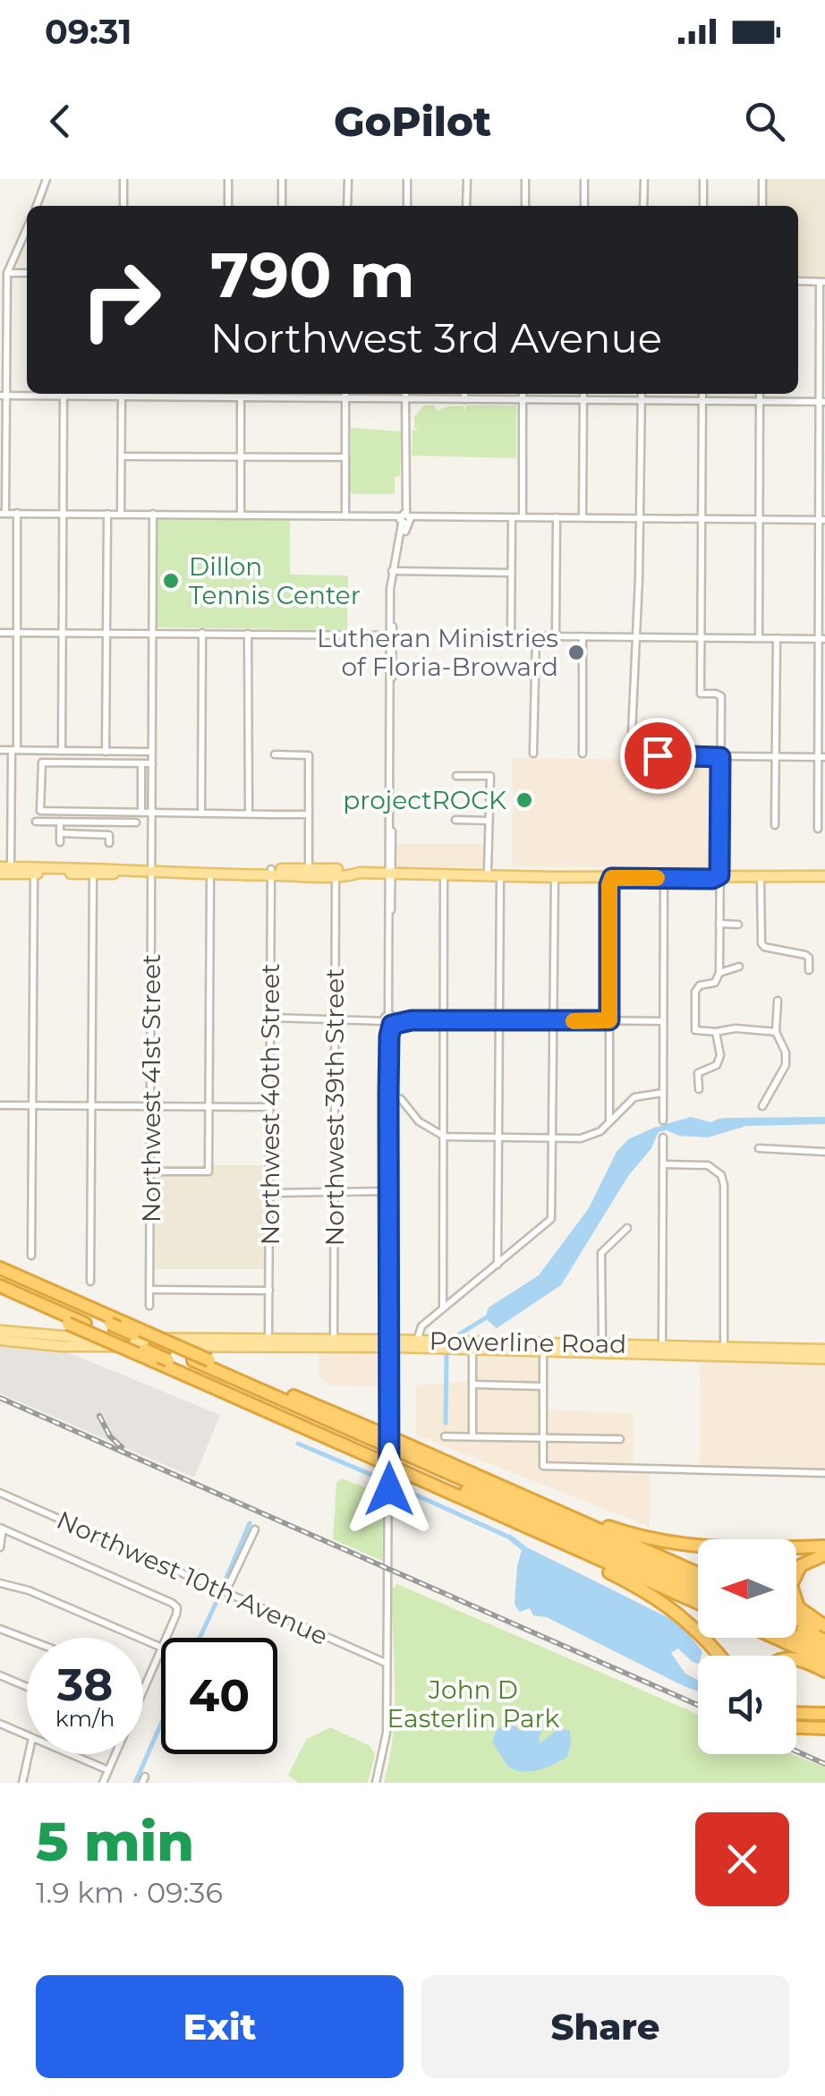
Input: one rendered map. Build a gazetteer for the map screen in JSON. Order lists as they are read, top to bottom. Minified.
{"streets":{"main road":["Powerline Road"],"street":["Northwest 41st Street","Northwest 40th Street","Northwest 39th Street","Northwest 10th Avenue"]},"crossings":[["Northwest 40th Street","Powerline Road"],["Northwest 39th Street","Powerline Road"]],"parks":["John D Easterlin Park"],"places":["Dillon Tennis Center","Lutheran Ministries of Floria-Broward","projectROCK"],"north":"left","page":{"status":"09:31","header":"GoPilot","turn":["790 m","Northwest 3rd Avenue"],"speed":"38 km/h","limit":"40","heading":["5 min","1.9 km · 09:36"],"buttons":["Exit","Share"]}}
